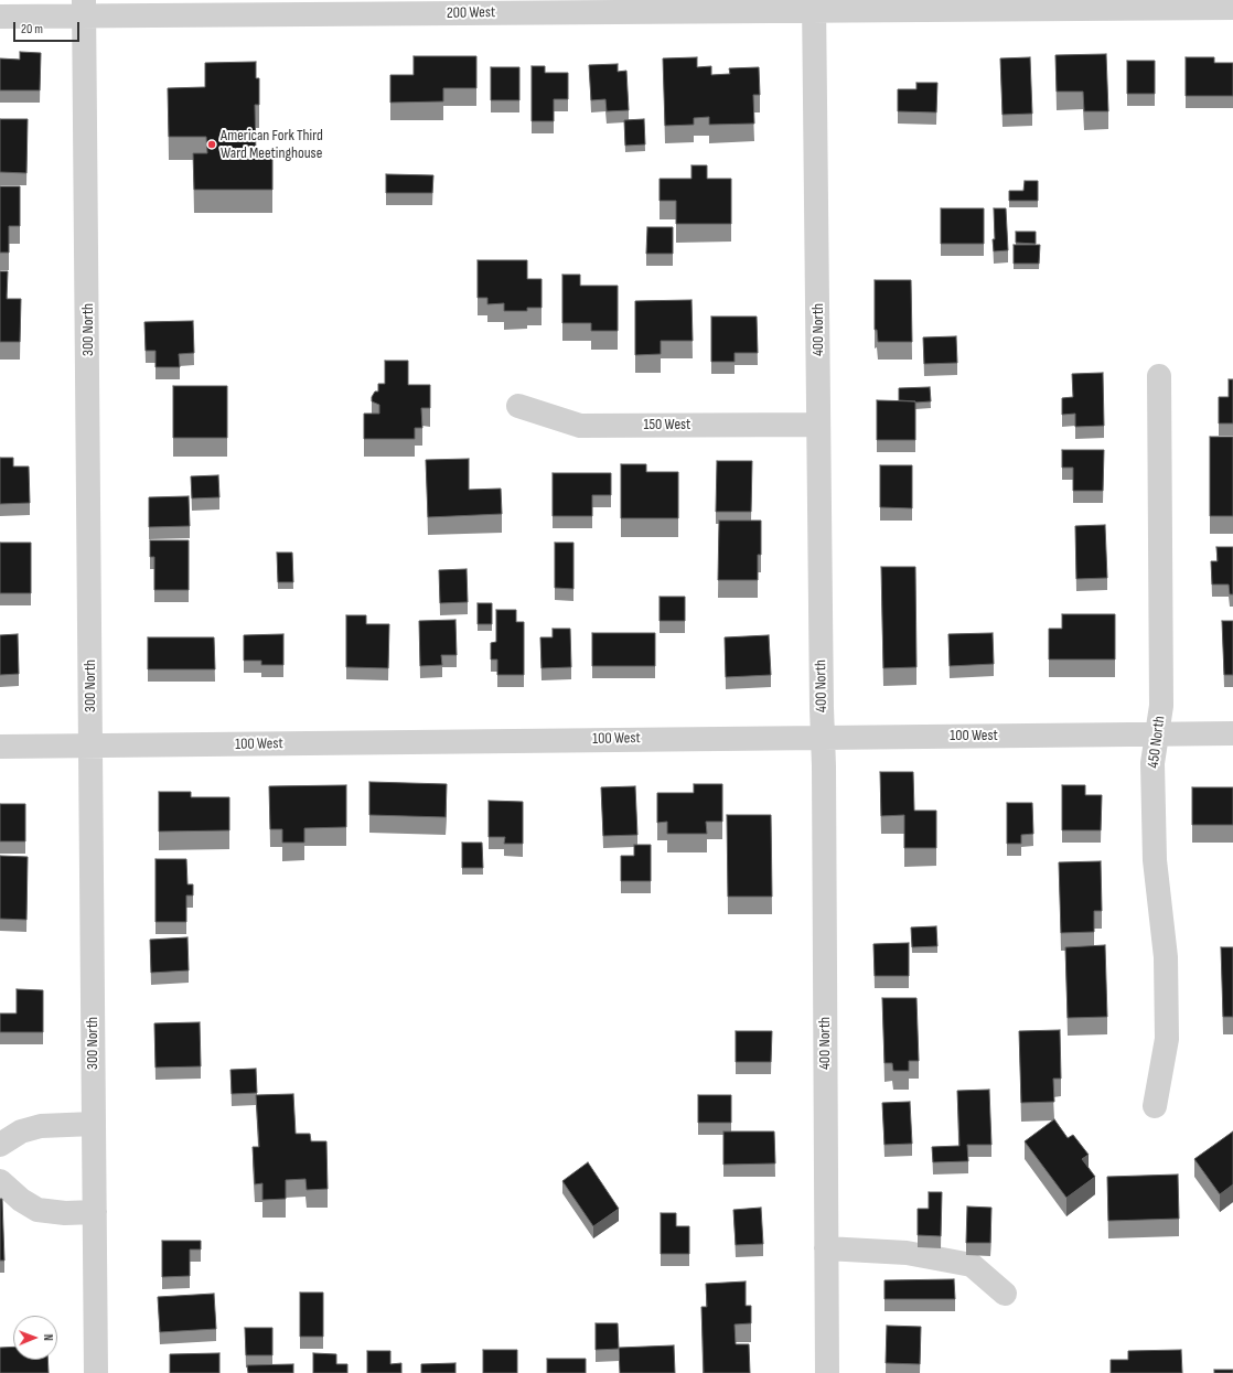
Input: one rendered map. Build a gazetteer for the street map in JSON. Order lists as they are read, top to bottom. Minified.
{"streets":{"street":["200 West","300 North","400 North","150 West","100 West","450 North"]},"crossings":[["200 West","300 North"],["200 West","400 North"],["300 North","100 West"],["400 North","150 West"],["400 North","100 West"],["100 West","450 North"]],"places":["American Fork Third Ward Meetinghouse"],"scale_bar":"20 m","north":"right"}
